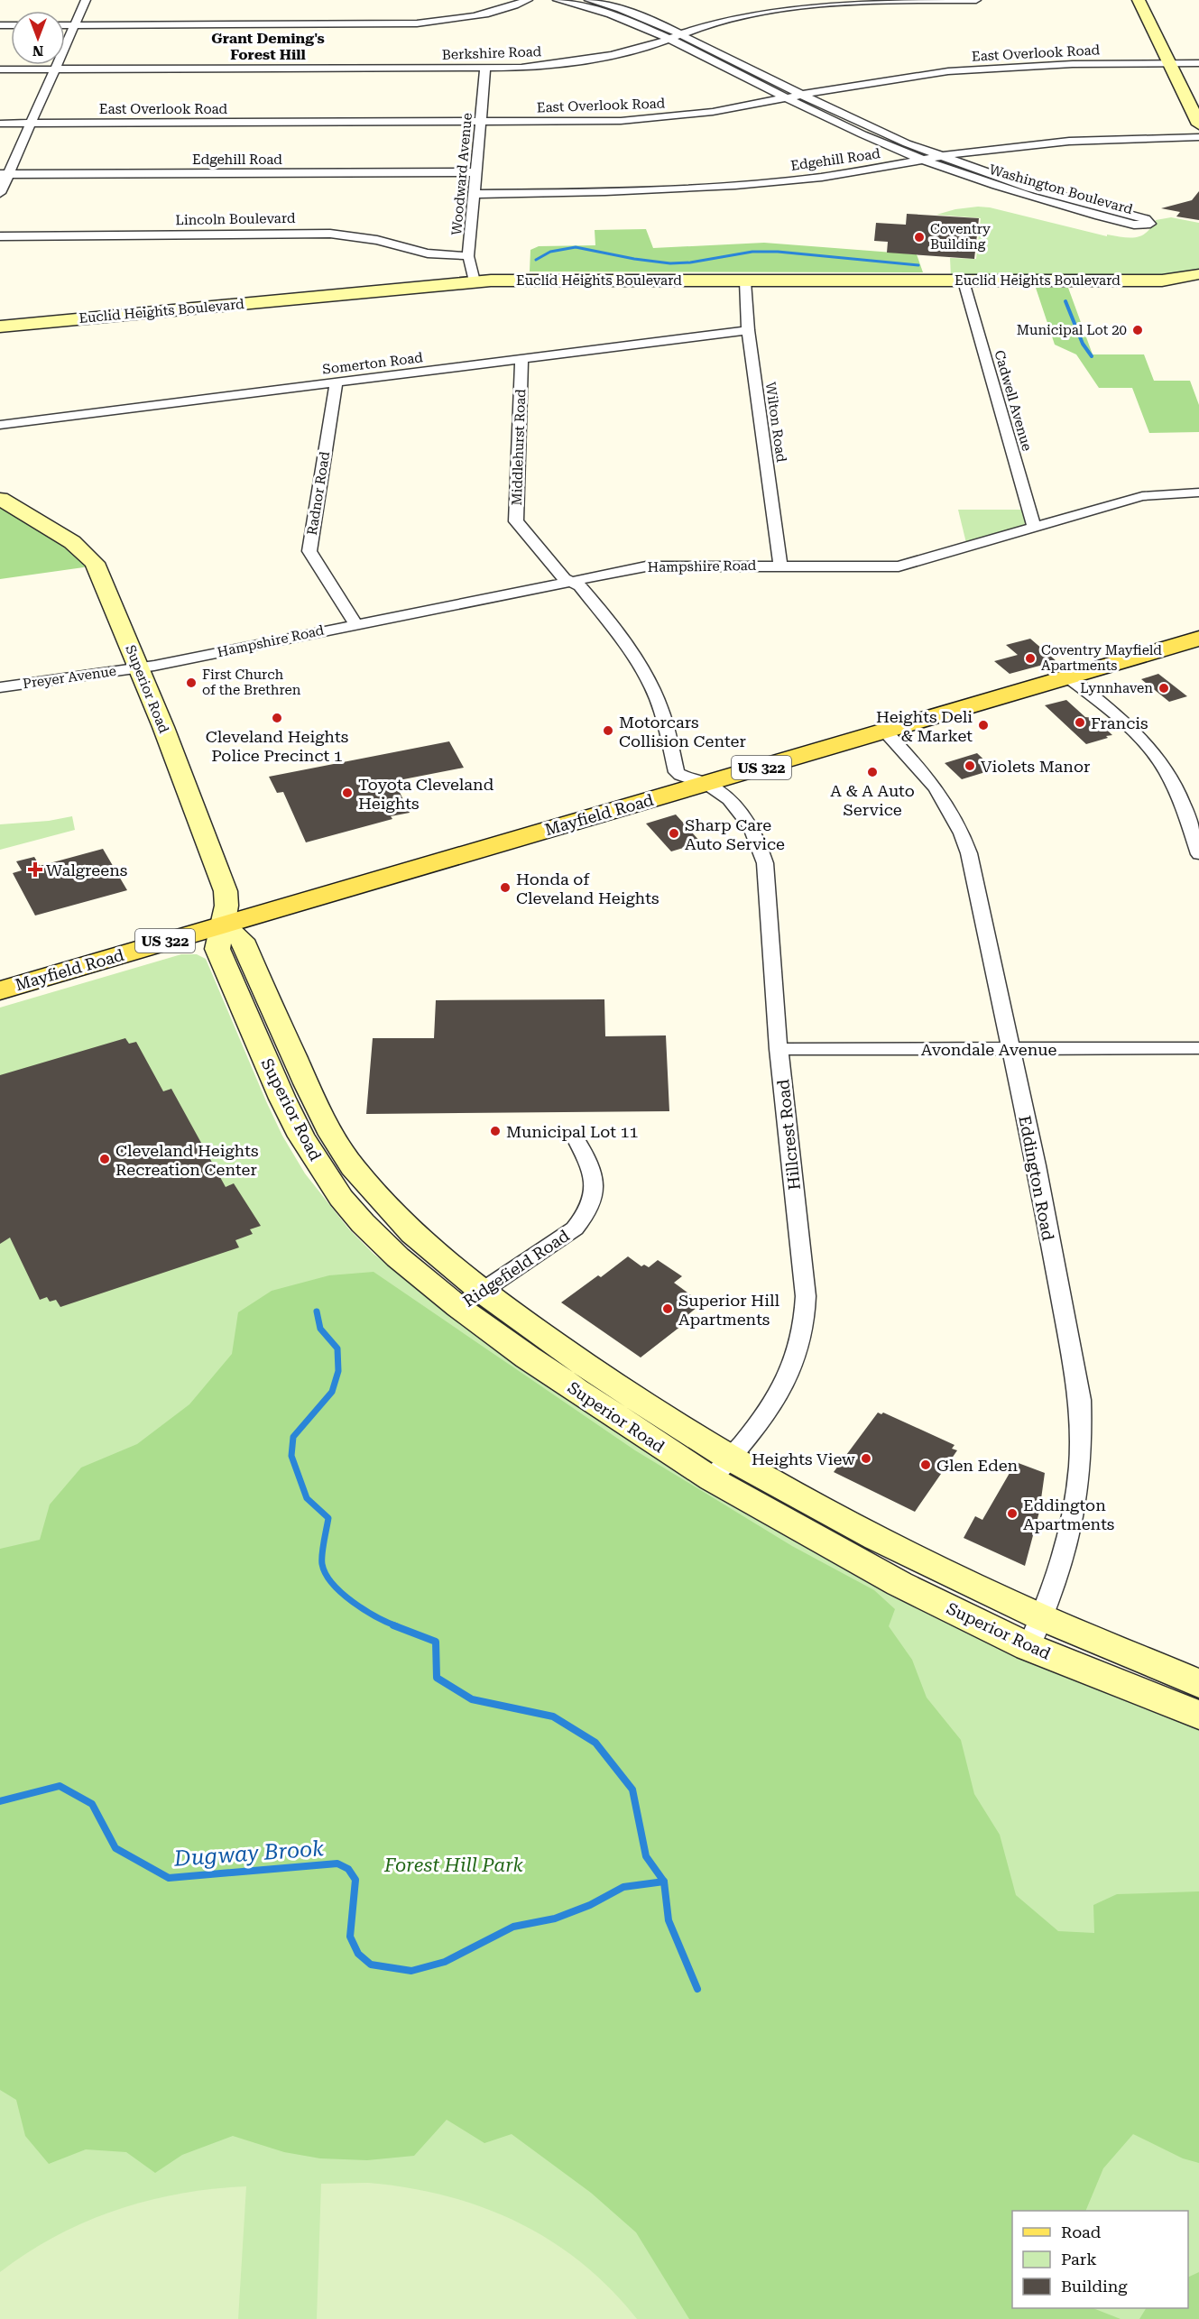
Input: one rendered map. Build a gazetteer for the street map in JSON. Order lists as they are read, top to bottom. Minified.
{"streets":{"main road":["US 322","Mayfield Road"],"street":["Berkshire Road","East Overlook Road","Edgehill Road","Woodward Avenue","Washington Boulevard","Lincoln Boulevard","Euclid Heights Boulevard","Somerton Road","Cadwell Avenue","Wilton Road","Middlehurst Road","Radnor Road","Hampshire Road","Preyer Avenue","Superior Road","Avondale Avenue","Hillcrest Road","Eddington Road","Ridgefield Road"]},"crossings":[["Berkshire Road","Woodward Avenue"],["Berkshire Road","Washington Boulevard"],["East Overlook Road","Woodward Avenue"],["East Overlook Road","Washington Boulevard"],["Edgehill Road","Woodward Avenue"],["Edgehill Road","Washington Boulevard"],["Woodward Avenue","Lincoln Boulevard"],["Woodward Avenue","Euclid Heights Boulevard"],["Euclid Heights Boulevard","Cadwell Avenue"],["Euclid Heights Boulevard","Wilton Road"],["Somerton Road","Wilton Road"],["Somerton Road","Middlehurst Road"],["Somerton Road","Radnor Road"],["Cadwell Avenue","Hampshire Road"],["Wilton Road","Hampshire Road"],["Middlehurst Road","Hampshire Road"],["Middlehurst Road","Mayfield Road"],["Middlehurst Road","Hillcrest Road"],["Radnor Road","Hampshire Road"],["Hampshire Road","Preyer Avenue"],["Hampshire Road","Superior Road"],["Preyer Avenue","Superior Road"],["Superior Road","Mayfield Road"],["Superior Road","Hillcrest Road"],["Superior Road","Eddington Road"],["Superior Road","Ridgefield Road"],["Mayfield Road","Hillcrest Road"],["Mayfield Road","Eddington Road"],["Avondale Avenue","Hillcrest Road"],["Avondale Avenue","Eddington Road"]],"districts":["Grant Deming's Forest Hill"],"water":["Dugway Brook"],"parks":["Forest Hill Park"],"places":{"other":["Coventry Building","Municipal Lot 20","Coventry Mayfield Apartments","First Church of the Brethren","Lynnhaven","Cleveland Heights Police Precinct 1","Francis","Heights Deli & Market","Motorcars Collision Center","Violets Manor","A & A Auto Service","Toyota Cleveland Heights","Sharp Care Auto Service","Honda of Cleveland Heights","Municipal Lot 11","Cleveland Heights Recreation Center","Superior Hill Apartments","Heights View","Glen Eden","Eddington Apartments"],"health":["Walgreens"]},"legend":["Road","Park","Building"],"north":"bottom"}
